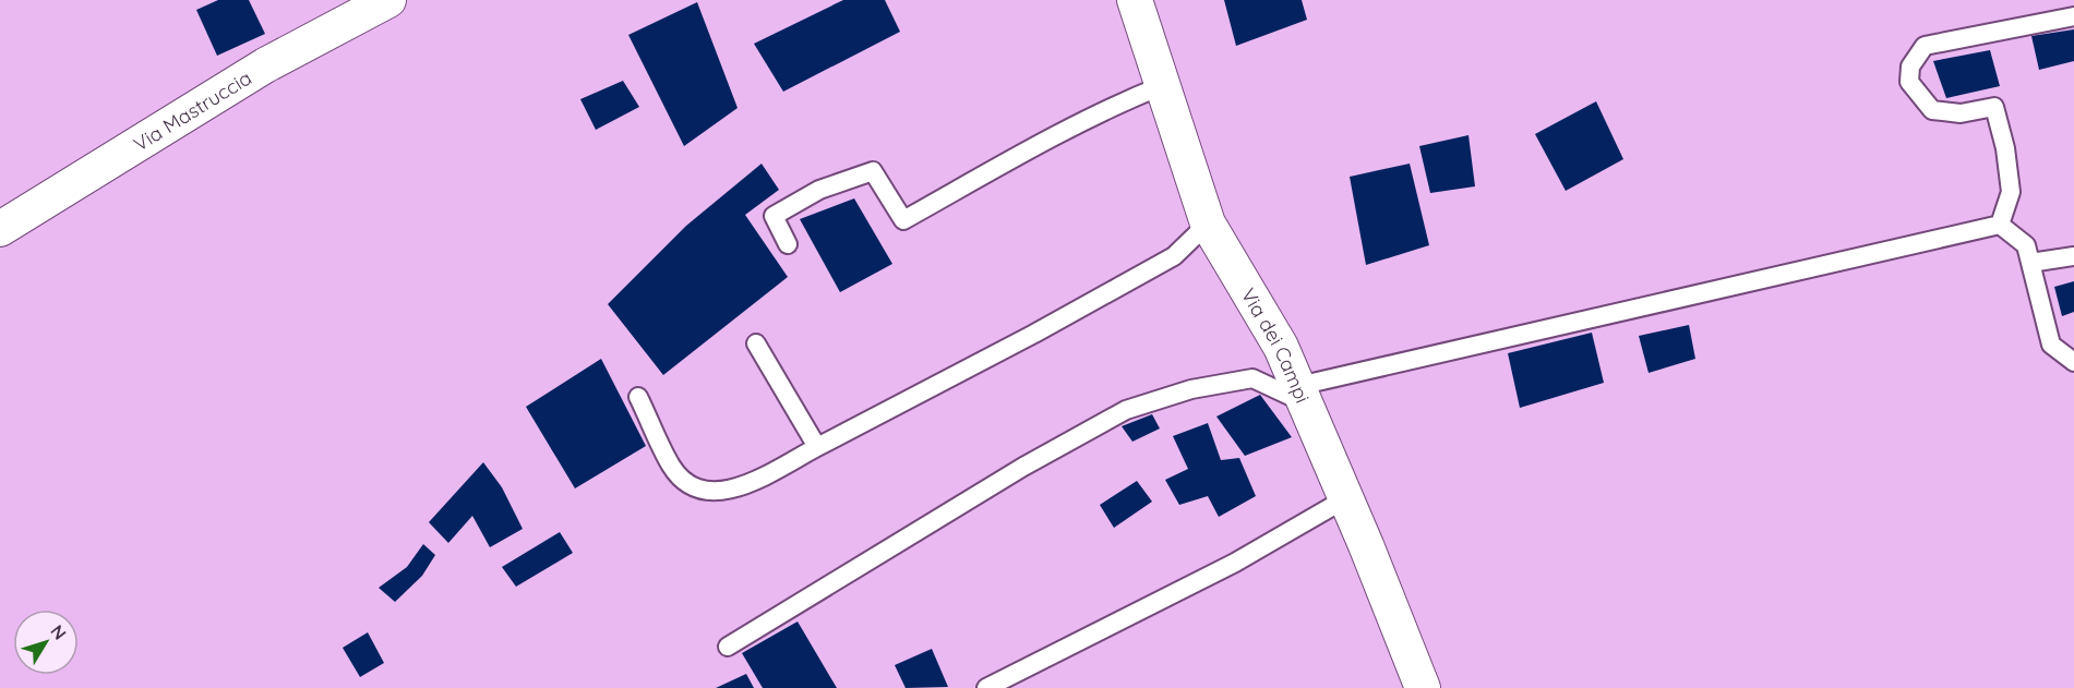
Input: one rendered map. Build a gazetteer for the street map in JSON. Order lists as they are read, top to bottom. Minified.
{"streets":{"street":["Via Mastruccia","Via dei Campi"]},"north":"top right"}
